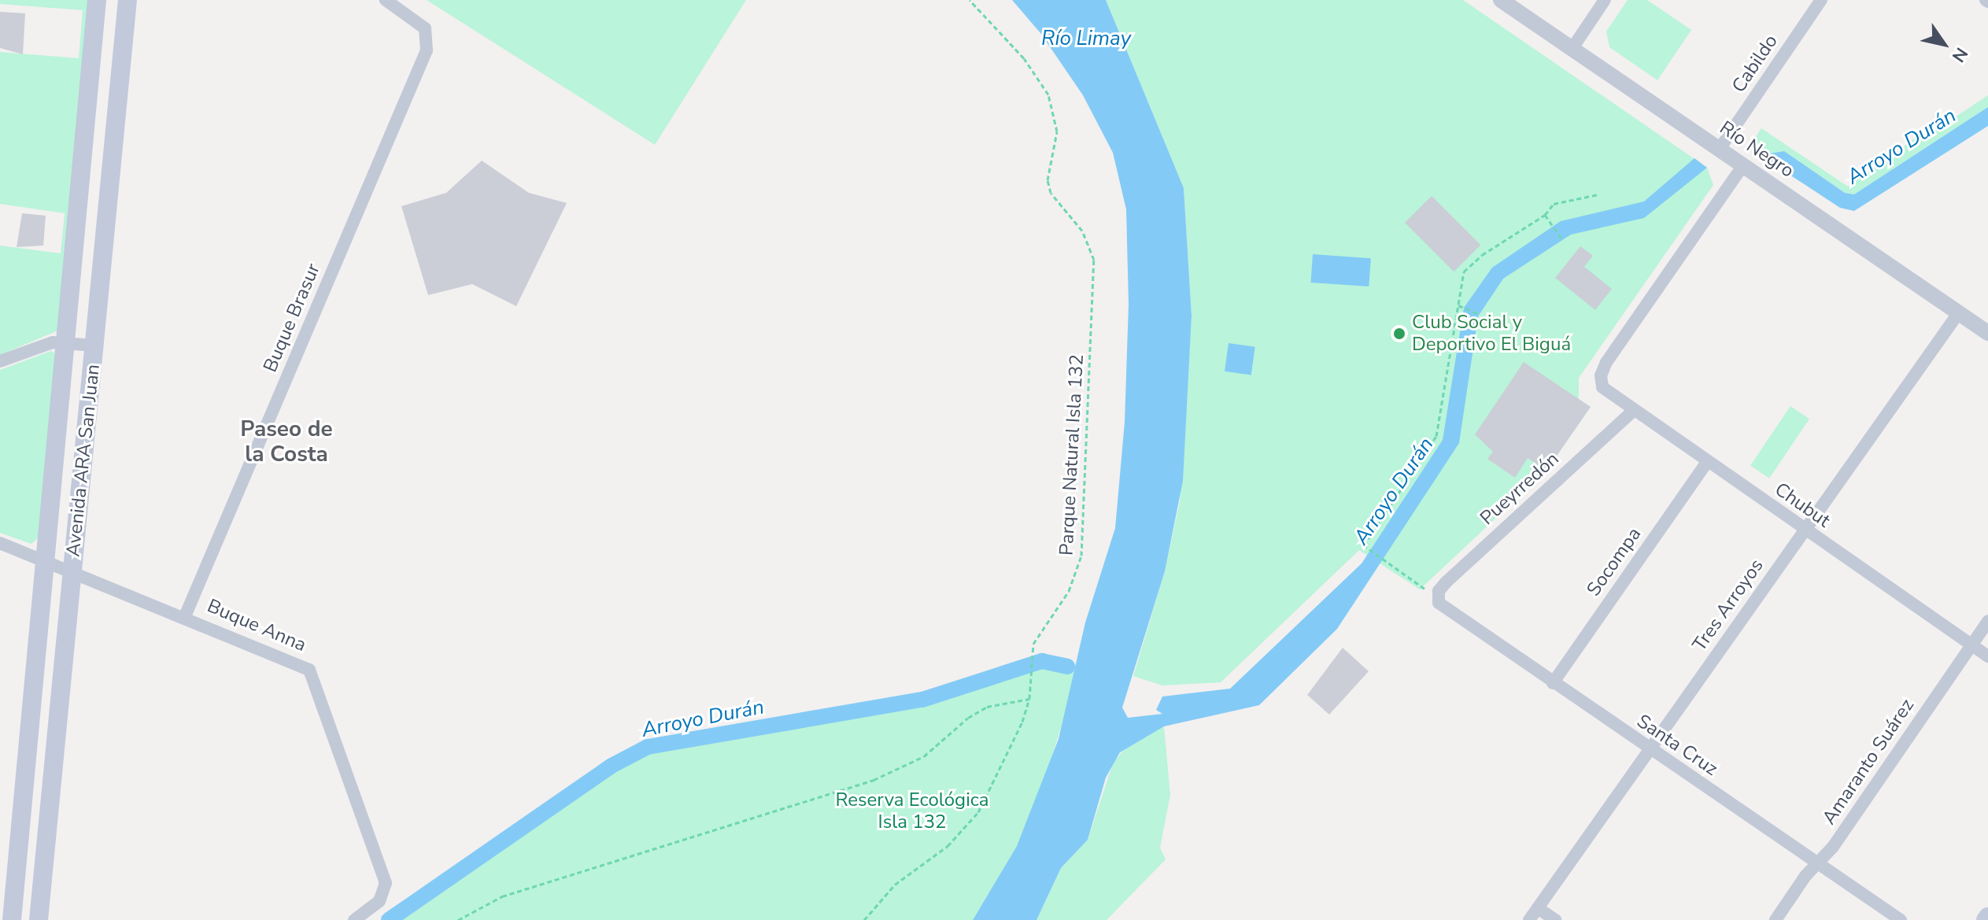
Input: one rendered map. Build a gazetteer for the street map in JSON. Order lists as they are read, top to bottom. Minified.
{"streets":{"main road":["Avenida ARA San Juan"],"street":["Cabildo","Río Negro","Buque Brasur","Pueyrredón","Chubut","Socompa","Tres Arroyos","Buque Anna","Santa Cruz","Amaranto Suárez"],"path":["Parque Natural Isla 132"]},"crossings":[["Cabildo","Río Negro"],["Río Negro","Chubut"],["Río Negro","Tres Arroyos"],["Buque Brasur","Buque Anna"],["Avenida ARA San Juan","Buque Anna"],["Pueyrredón","Chubut"],["Pueyrredón","Santa Cruz"],["Chubut","Socompa"],["Chubut","Tres Arroyos"],["Chubut","Amaranto Suárez"],["Socompa","Santa Cruz"],["Tres Arroyos","Santa Cruz"],["Santa Cruz","Amaranto Suárez"]],"districts":["Paseo de la Costa"],"water":["Río Limay","Arroyo Durán"],"parks":["Reserva Ecológica Isla 132"],"places":["Club Social y Deportivo El Biguá"],"north":"bottom right"}
